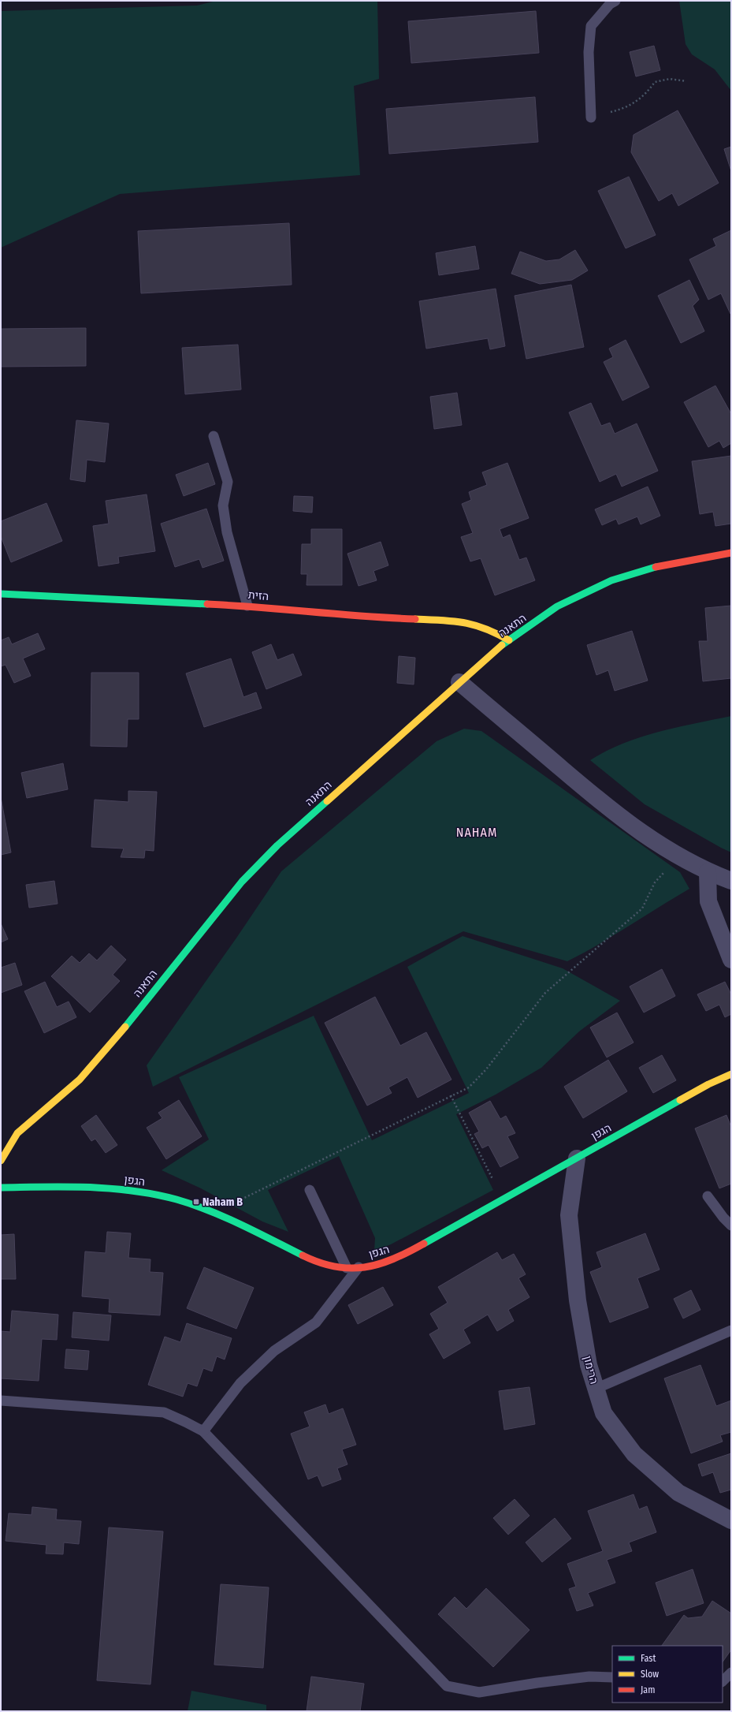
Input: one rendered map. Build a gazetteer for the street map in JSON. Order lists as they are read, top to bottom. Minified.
{"streets":{"street":["הזית","התאנה","הגפן","הרימון"]},"crossings":[["הזית","התאנה"],["הגפן","הרימון"]],"districts":["NAHAM"],"places":{"transit":["Naham B"]},"legend":["Fast","Slow","Jam"]}
